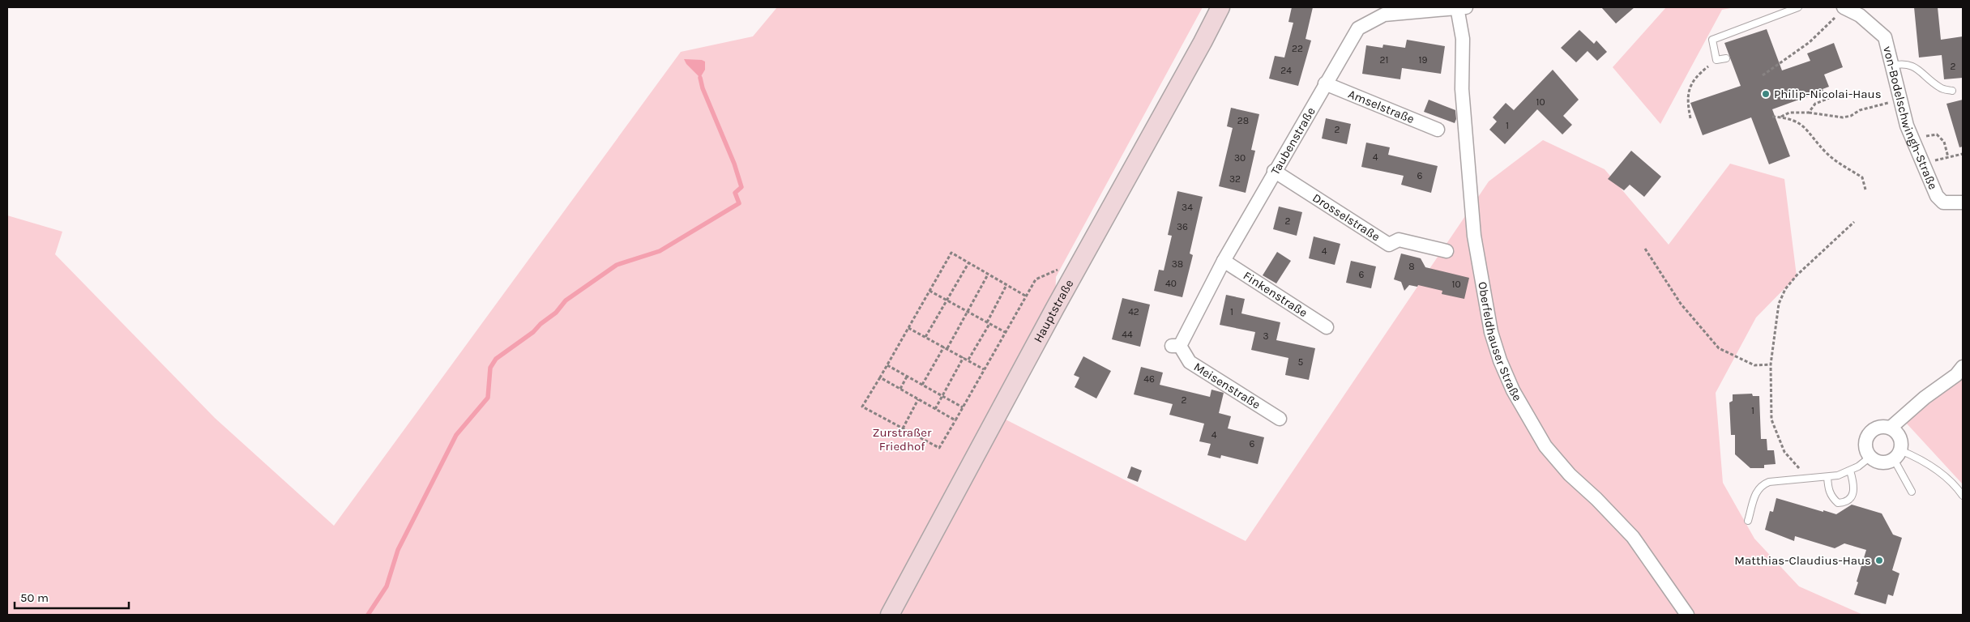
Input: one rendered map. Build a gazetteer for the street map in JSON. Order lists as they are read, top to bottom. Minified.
{"streets":{"main road":["Hauptstraße"],"street":["Amselstraße","von-Bodelschwingh-Straße","Taubenstraße","Drosselstraße","Finkenstraße","Oberfeldhauser Straße","Meisenstraße"]},"crossings":[["Amselstraße","Taubenstraße"],["Taubenstraße","Drosselstraße"],["Taubenstraße","Finkenstraße"],["Taubenstraße","Oberfeldhauser Straße"],["Taubenstraße","Meisenstraße"]],"parks":["Zurstraßer Friedhof"],"places":["Philip-Nicolai-Haus","Matthias-Claudius-Haus"],"house_numbers":["22","21","19","2","24","10","28","1","2","4","30","6","32","34","2","36","4","38","8","6","40","10","42","1","44","3","5","46","2","1","4","6"],"scale_bar":"50 m"}
